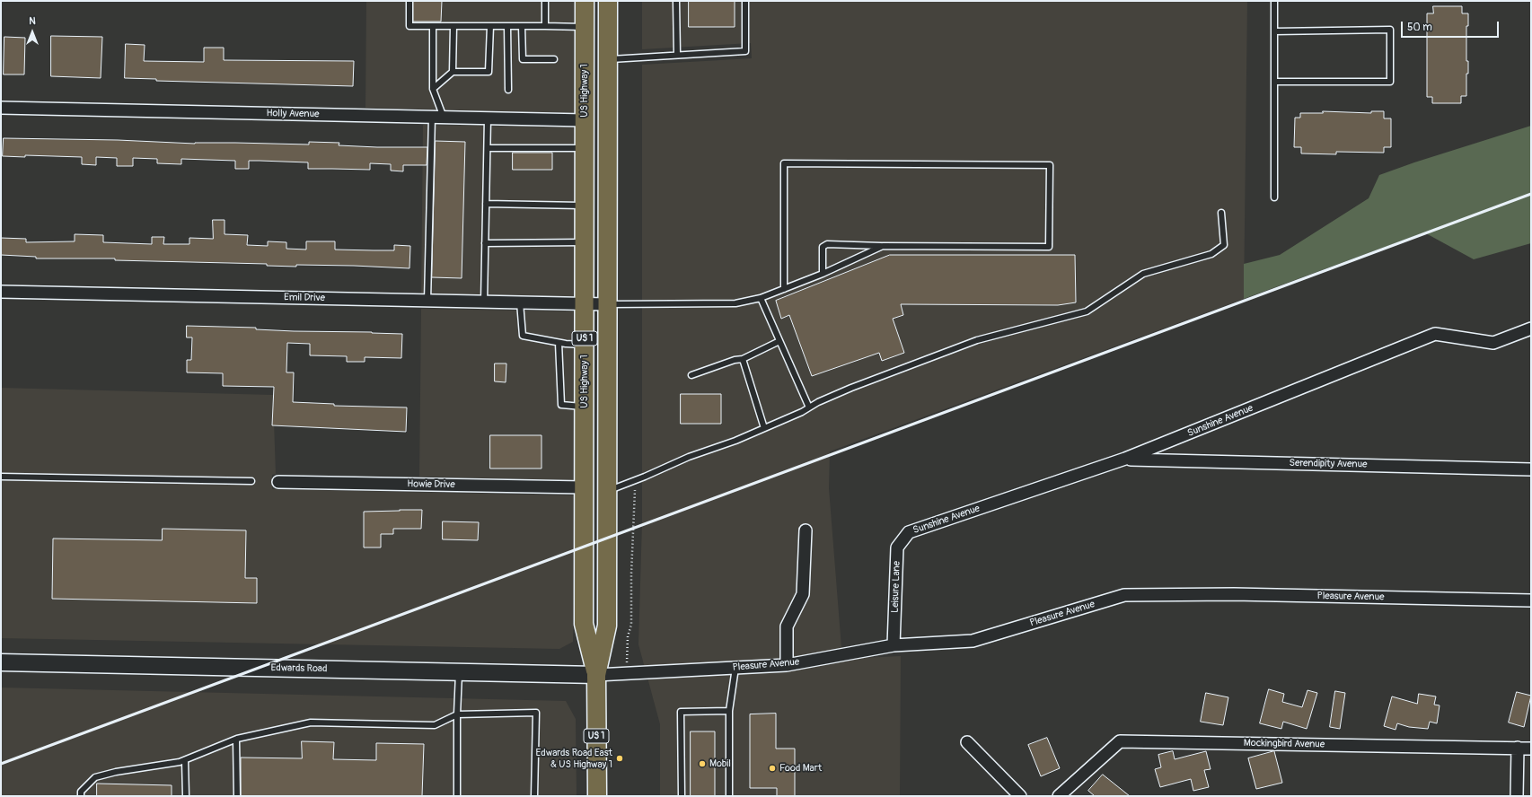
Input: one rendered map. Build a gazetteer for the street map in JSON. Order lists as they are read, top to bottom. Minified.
{"streets":{"main road":["US Highway 1","US 1","Edwards Road"],"street":["Holly Avenue","Emil Drive","Sunshine Avenue","Serendipity Avenue","Howie Drive","Leisure Lane","Pleasure Avenue","Mockingbird Avenue"]},"crossings":[["US Highway 1","Holly Avenue"],["US Highway 1","Emil Drive"],["US Highway 1","Howie Drive"],["US Highway 1","Pleasure Avenue"],["US Highway 1","Edwards Road"],["Sunshine Avenue","Serendipity Avenue"],["Sunshine Avenue","Leisure Lane"],["Leisure Lane","Pleasure Avenue"],["Pleasure Avenue","Edwards Road"]],"places":["Edwards Road East & US Highway 1","Mobil","Food Mart"],"scale_bar":"50 m","north":"top"}
